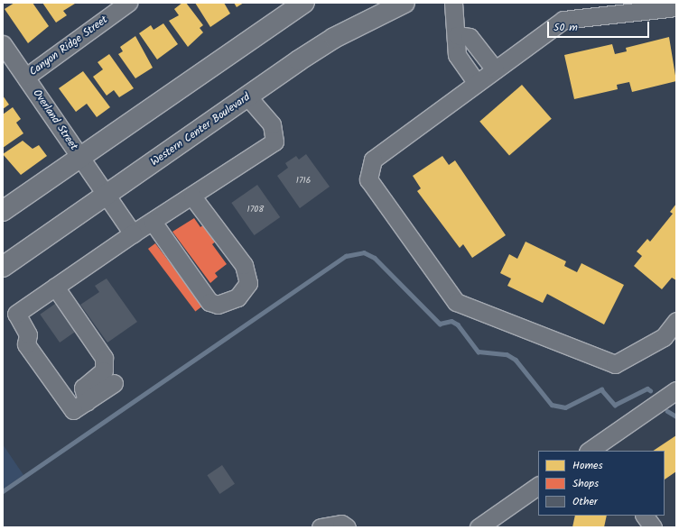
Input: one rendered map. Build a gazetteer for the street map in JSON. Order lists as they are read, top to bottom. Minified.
{"streets":{"main road":["Western Center Boulevard"],"street":["Canyon Ridge Street","Overland Street"]},"crossings":[["Canyon Ridge Street","Overland Street"],["Overland Street","Western Center Boulevard"]],"house_numbers":["1716","1708"],"legend":["Homes","Shops","Other"],"scale_bar":"50 m"}
